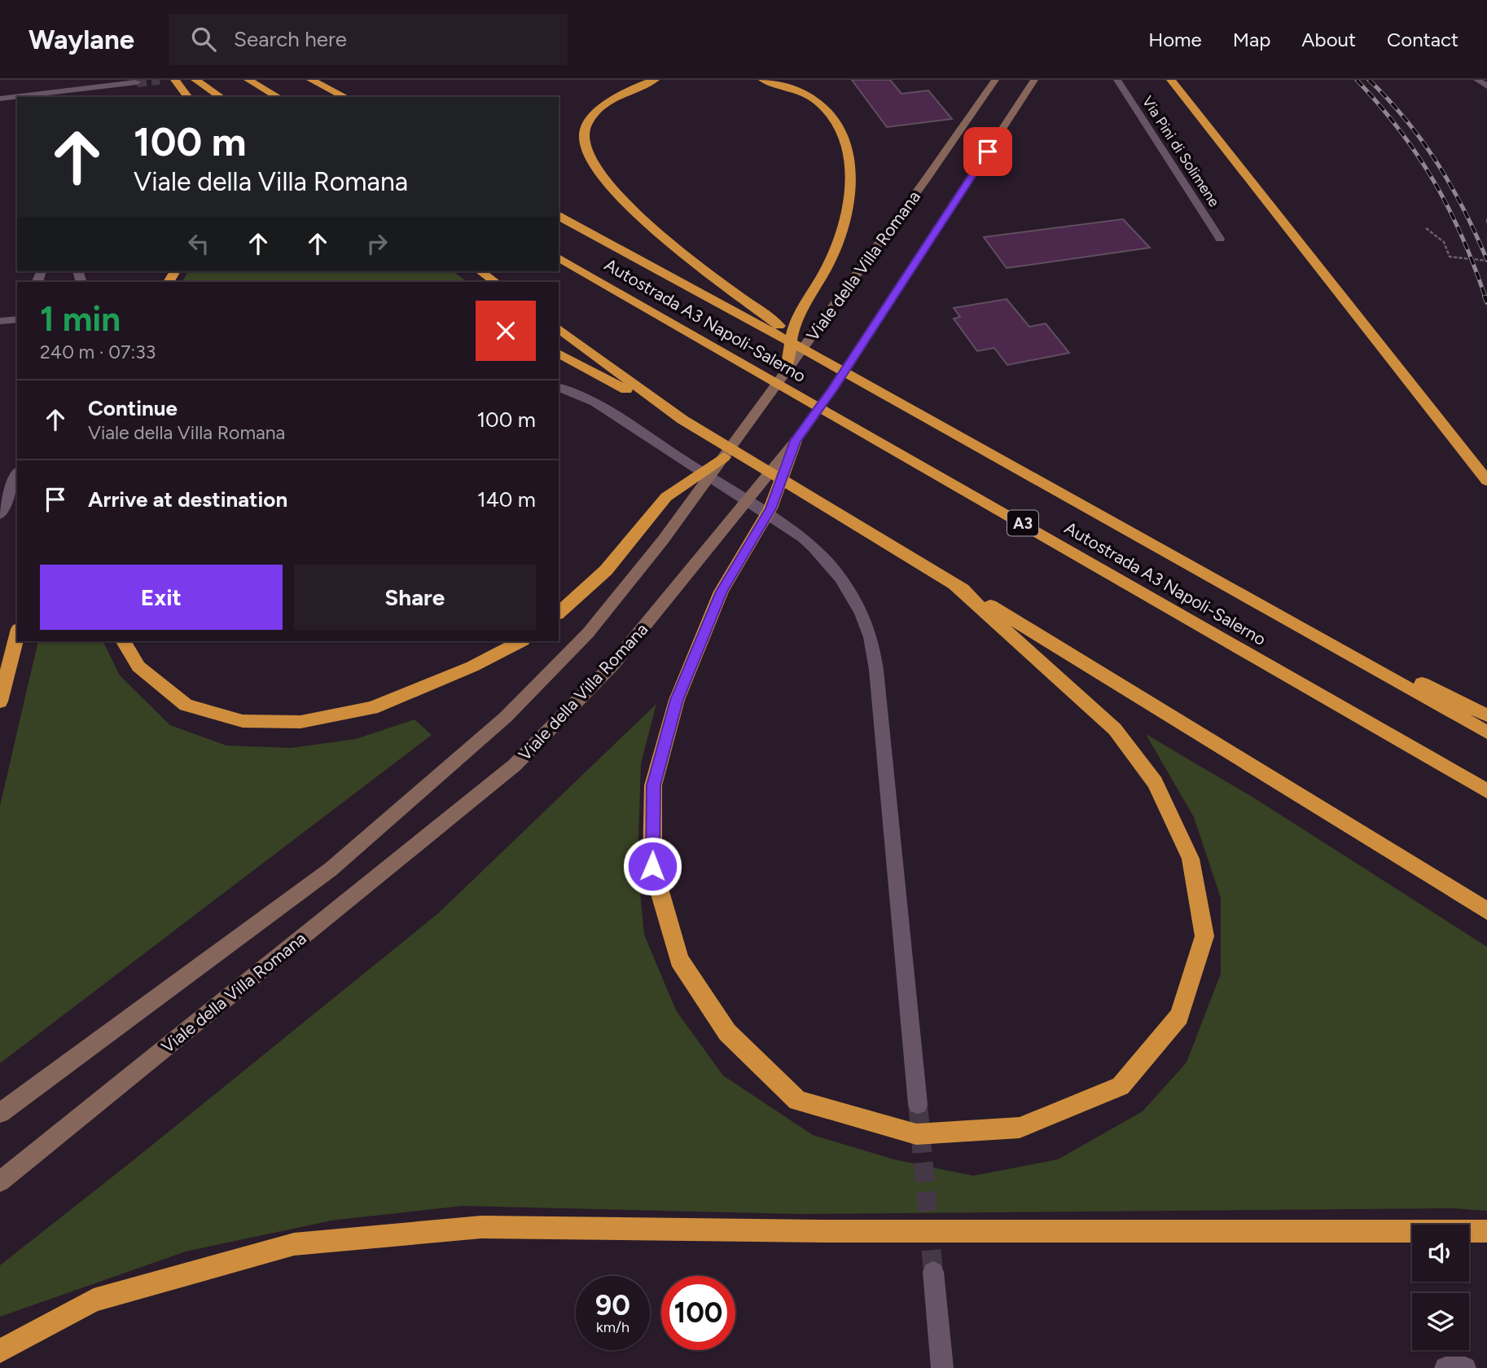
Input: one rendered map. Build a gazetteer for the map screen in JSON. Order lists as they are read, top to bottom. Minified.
{"streets":{"highway":["Autostrada A3 Napoli-Salerno","A3"],"main road":["Viale della Villa Romana"],"street":["Via Pini di Solimene"]},"page":{"header":"Waylane","search":"Search here","nav":["Home","Map","About","Contact"],"turn":["100 m","Viale della Villa Romana"],"heading":["1 min","240 m · 07:33"],"list":[{"name":"Continue","note":"Viale della Villa Romana","value":"100 m"},{"name":"Arrive at destination","value":"140 m"}],"buttons":["Exit","Share"],"speed":"90 km/h","limit":"100"}}
